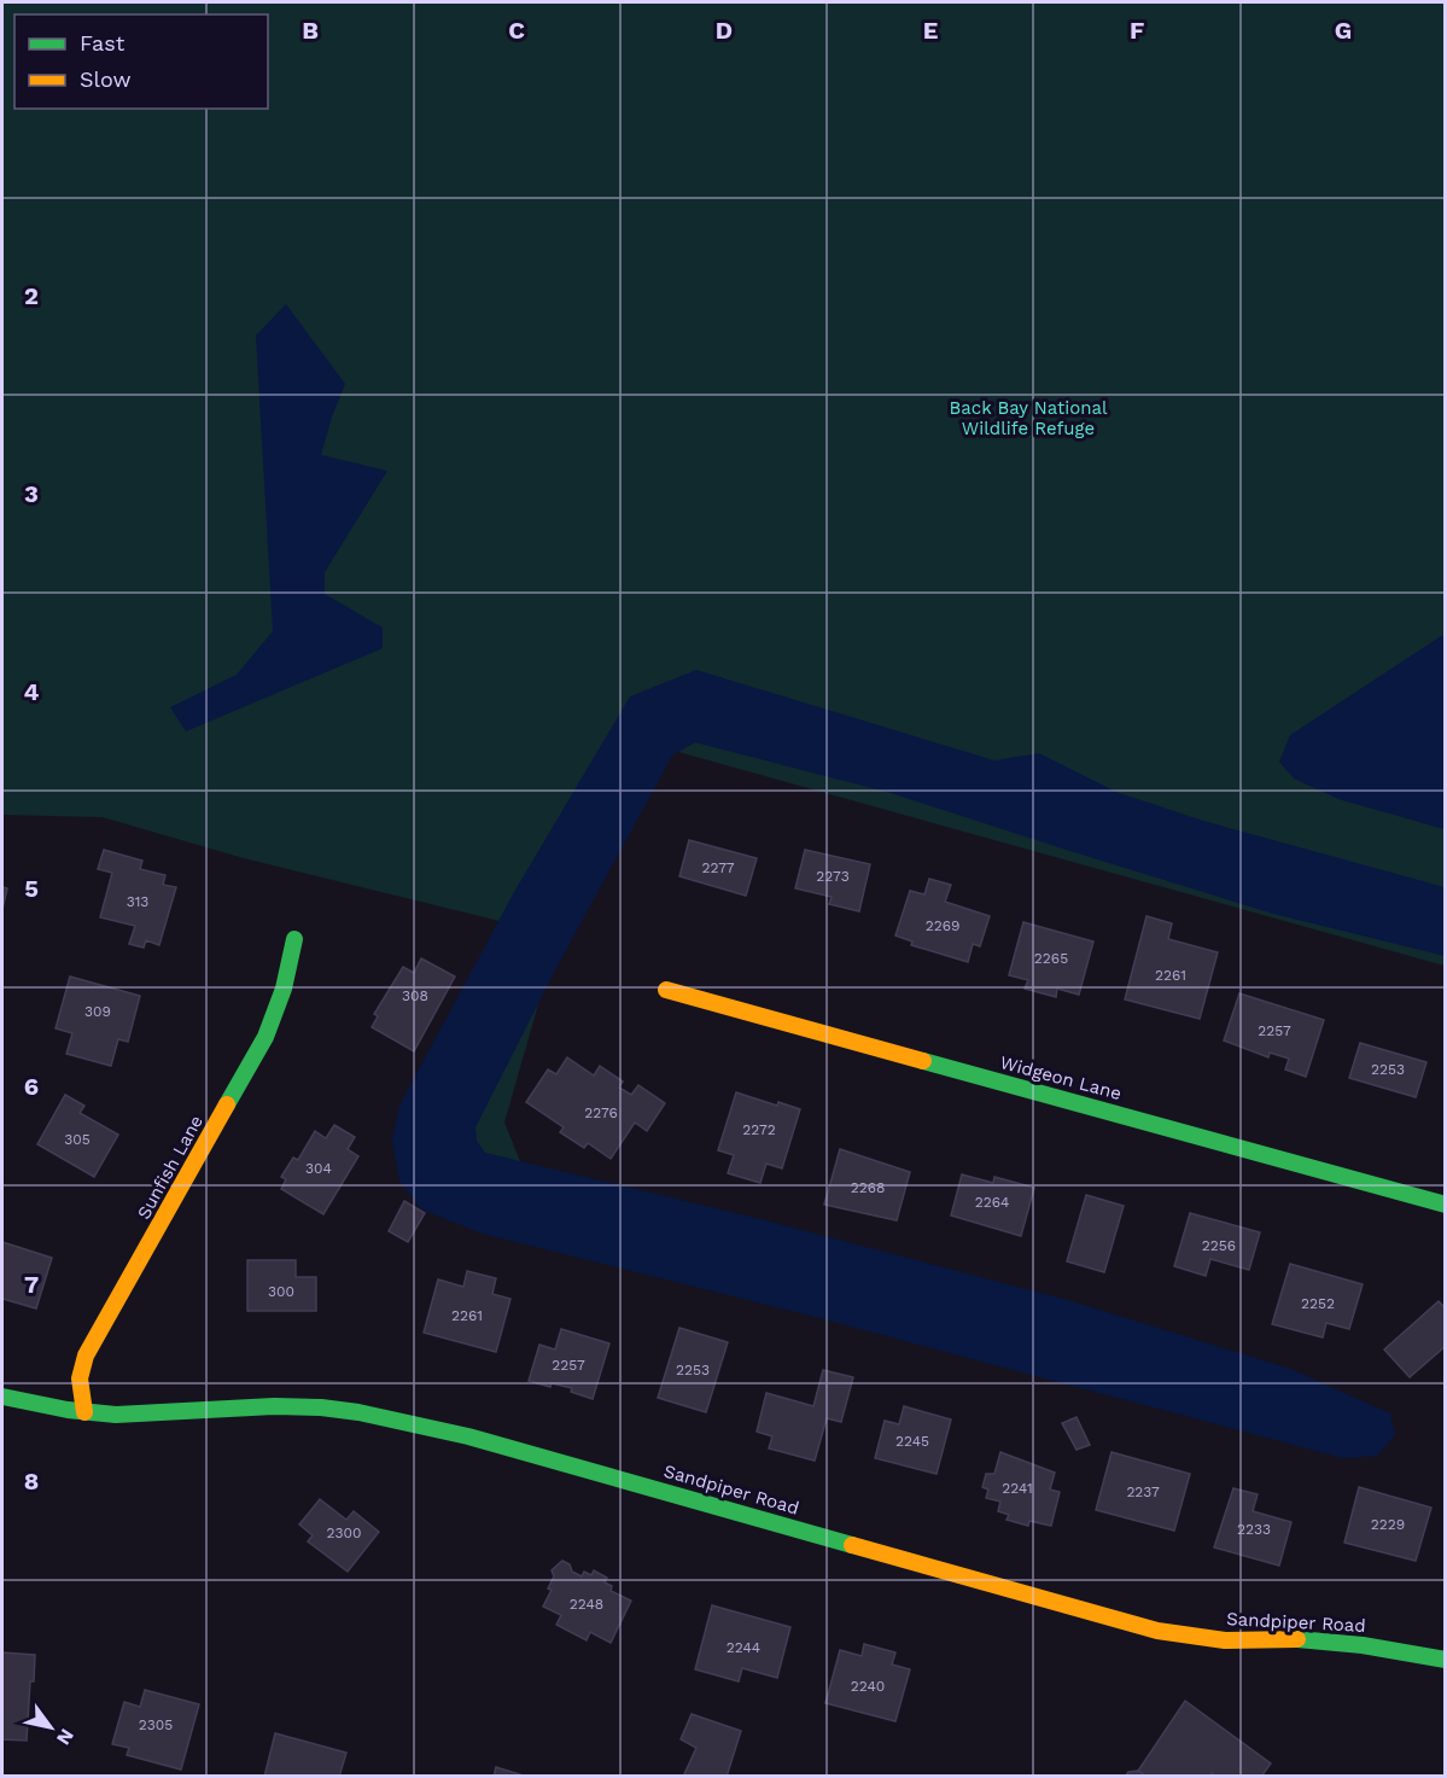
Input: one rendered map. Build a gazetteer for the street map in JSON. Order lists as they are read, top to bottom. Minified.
{"streets":{"street":["Widgeon Lane","Sunfish Lane","Sandpiper Road"]},"crossings":[["Sunfish Lane","Sandpiper Road"]],"parks":["Back Bay National Wildlife Refuge"],"house_numbers":["2277","2273","313","2269","2265","2261","308","309","2257","2253","2276","2272","305","304","2268","2264","2256","300","2252","2261","2257","2253","2245","2241","2237","2229","2233","2300","2248","2244","2240","2305"],"legend":["Fast","Slow"],"north":"bottom right","grid":{"columns":["B","C","D","E","F","G"],"rows":["2","3","4","5","6","7","8"]}}
